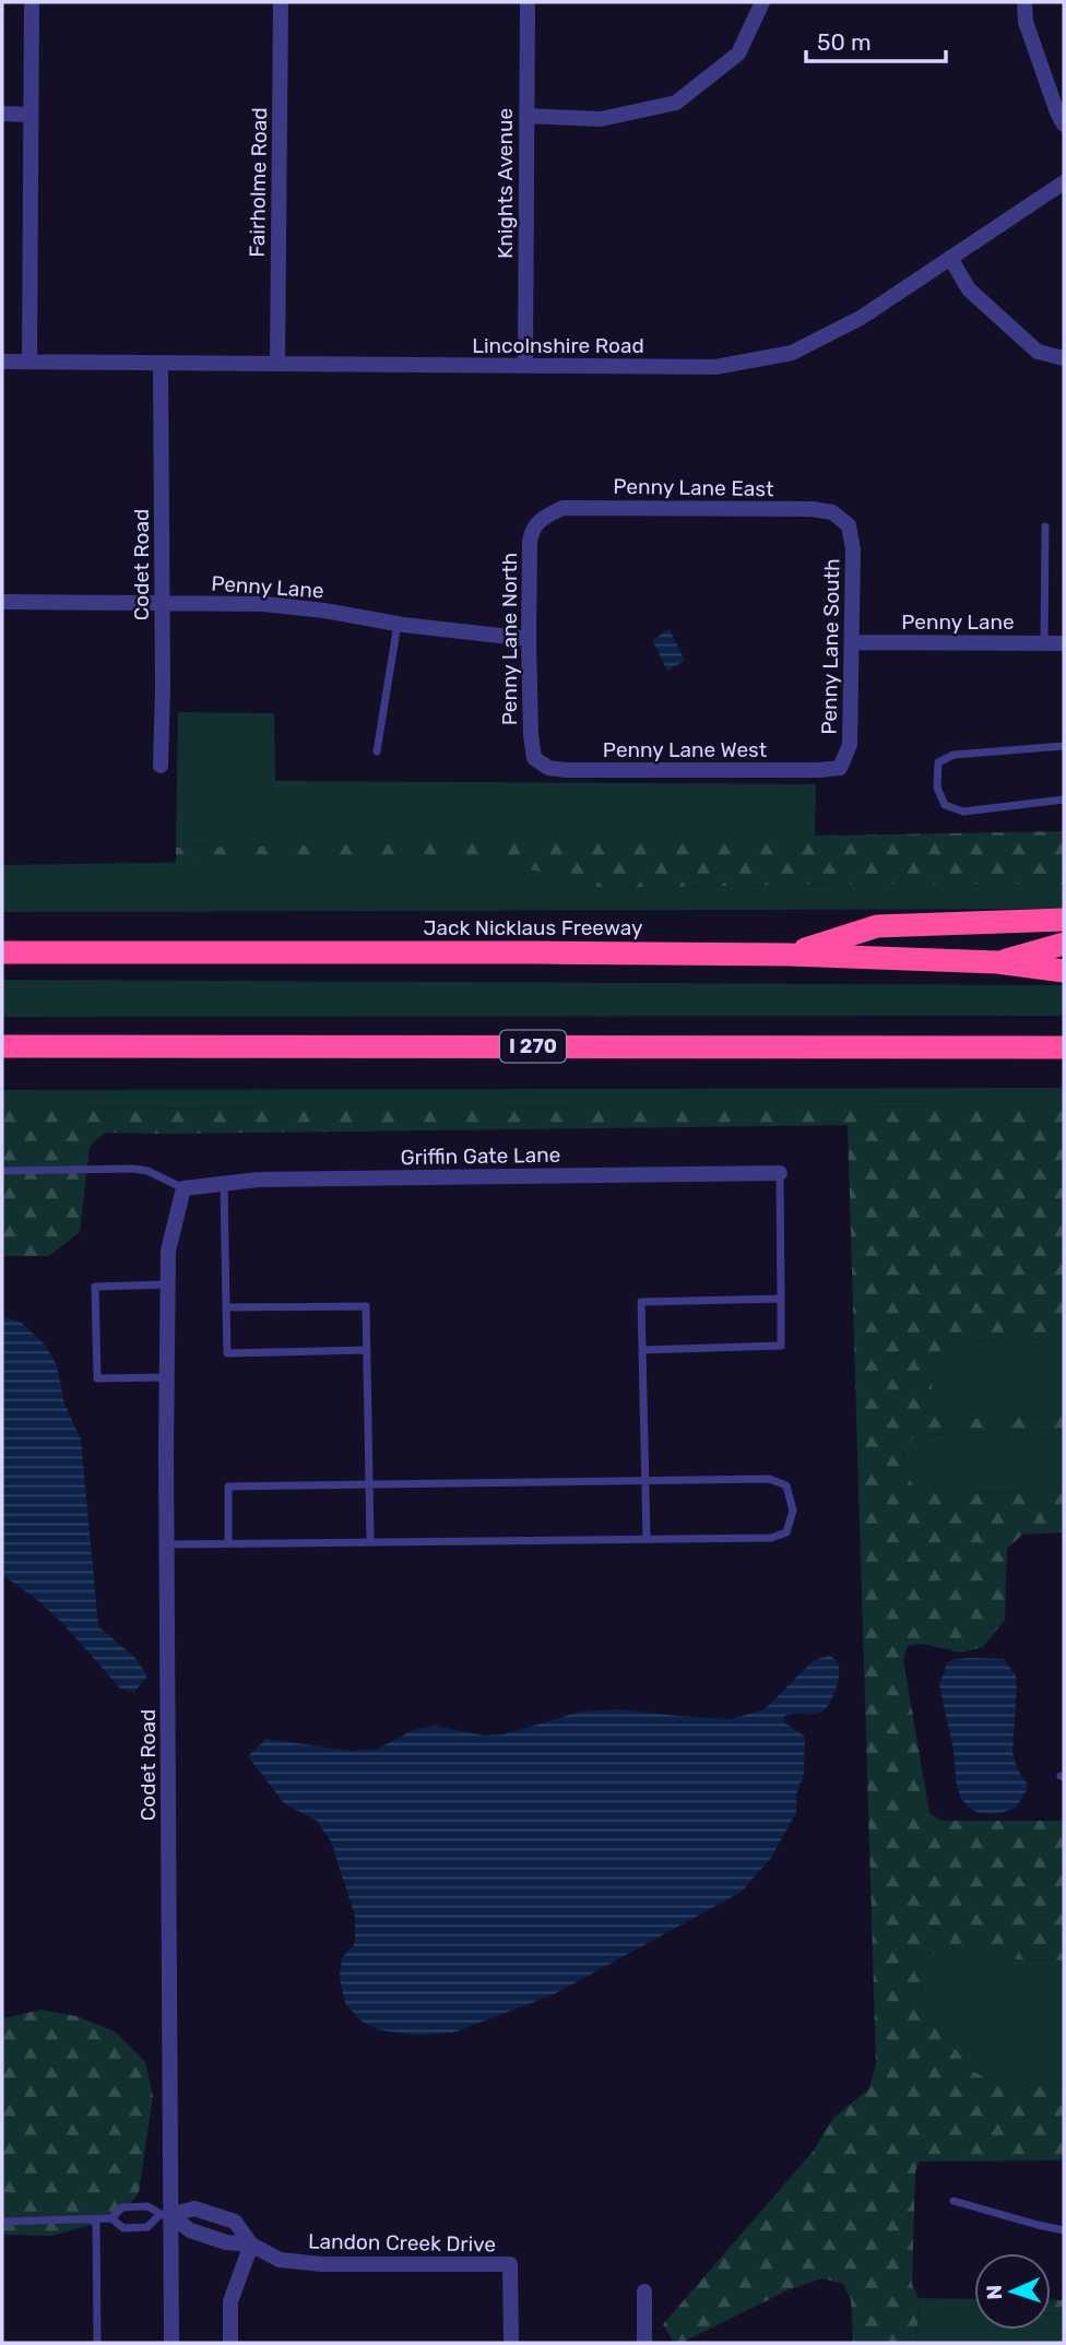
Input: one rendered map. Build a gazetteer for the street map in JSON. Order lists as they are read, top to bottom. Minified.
{"streets":{"highway":["Jack Nicklaus Freeway","I 270"],"street":["Fairholme Road","Knights Avenue","Lincolnshire Road","Penny Lane East","Codet Road","Penny Lane","Penny Lane North","Penny Lane South","Penny Lane West","Griffin Gate Lane","Landon Creek Drive"]},"crossings":[["Fairholme Road","Lincolnshire Road"],["Knights Avenue","Lincolnshire Road"],["Lincolnshire Road","Codet Road"],["Penny Lane East","Penny Lane North"],["Penny Lane East","Penny Lane South"],["Codet Road","Penny Lane"],["Codet Road","Griffin Gate Lane"],["Codet Road","Landon Creek Drive"],["Penny Lane","Penny Lane North"],["Penny Lane","Penny Lane South"],["Penny Lane North","Penny Lane West"],["Penny Lane South","Penny Lane West"]],"scale_bar":"50 m","north":"left"}
